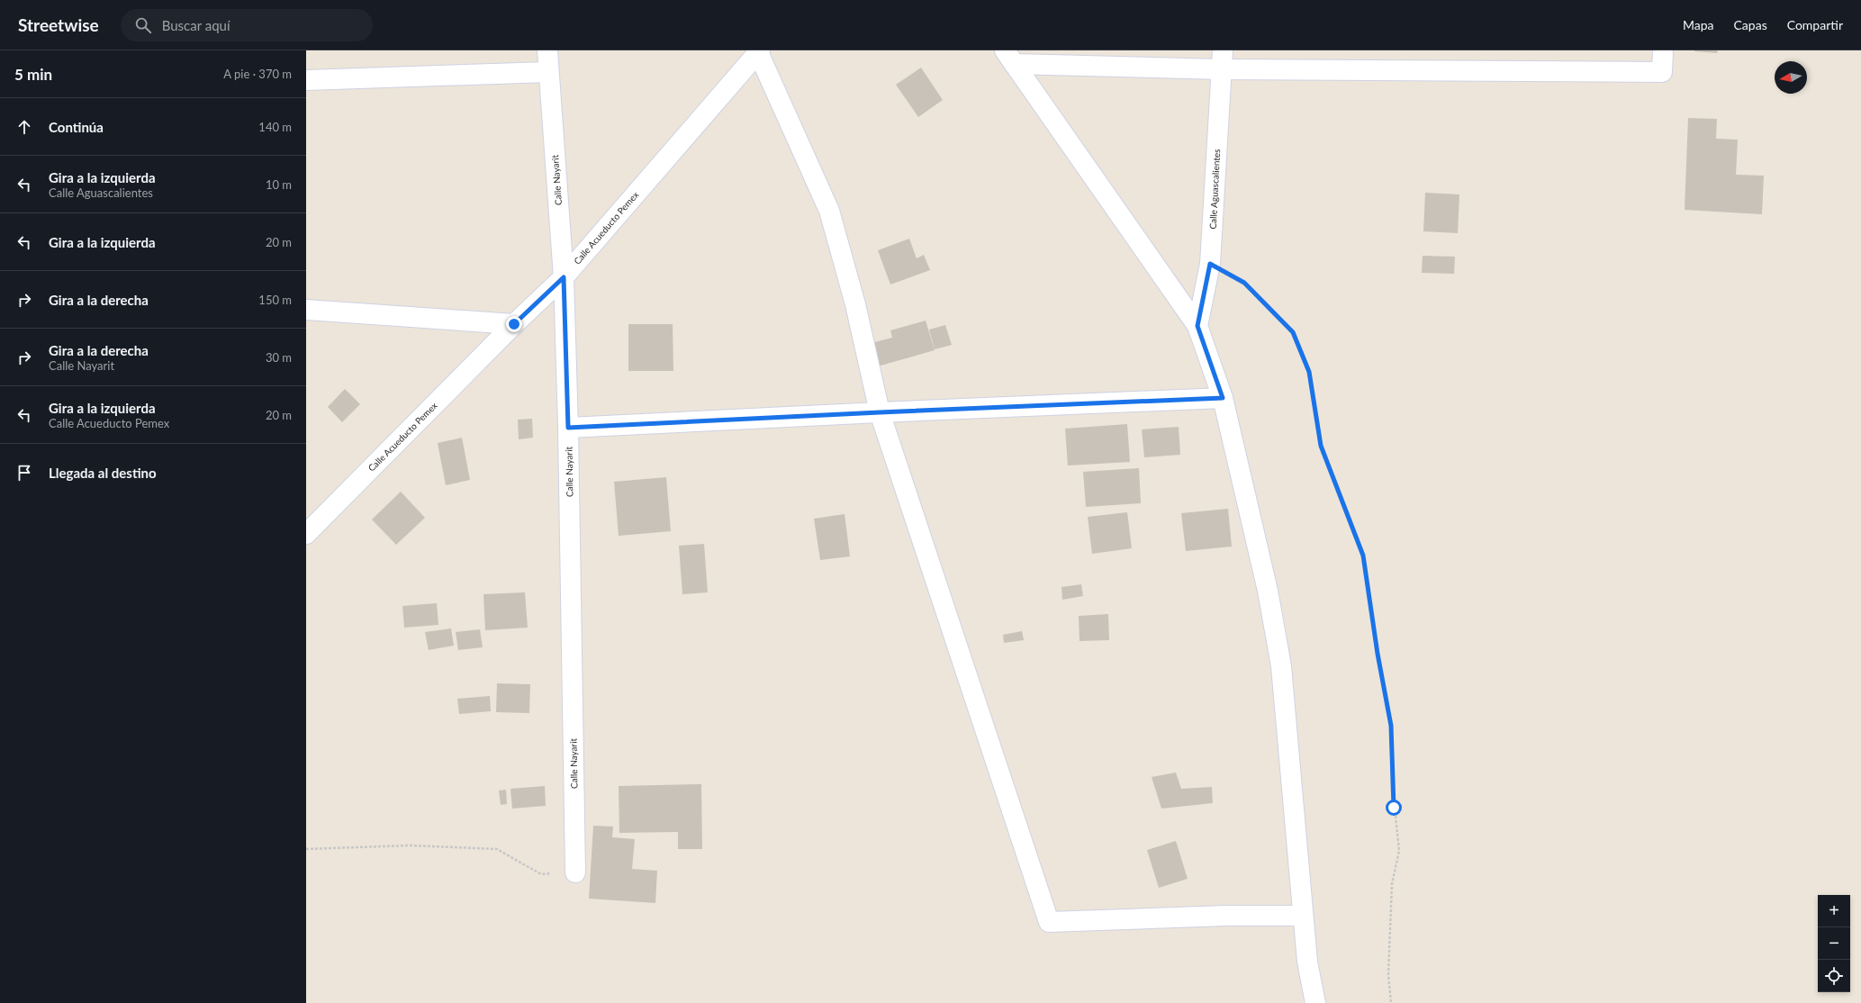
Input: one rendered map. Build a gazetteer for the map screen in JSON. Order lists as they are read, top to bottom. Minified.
{"streets":{"street":["Calle Nayarit","Calle Aguascalientes","Calle Acueducto Pemex"]},"crossings":[["Calle Nayarit","Calle Acueducto Pemex"]],"north":"left","page":{"header":"Streetwise","search":"Buscar aquí","nav":["Mapa","Capas","Compartir"],"heading":["5 min","A pie · 370 m"],"list":[["Continúa","140 m"],["Gira a la izquierda","Calle Aguascalientes","10 m"],["Gira a la izquierda","20 m"],["Gira a la derecha","150 m"],["Gira a la derecha","Calle Nayarit","30 m"],["Gira a la izquierda","Calle Acueducto Pemex","20 m"],"Llegada al destino"],"map_buttons":["+","−"]}}
